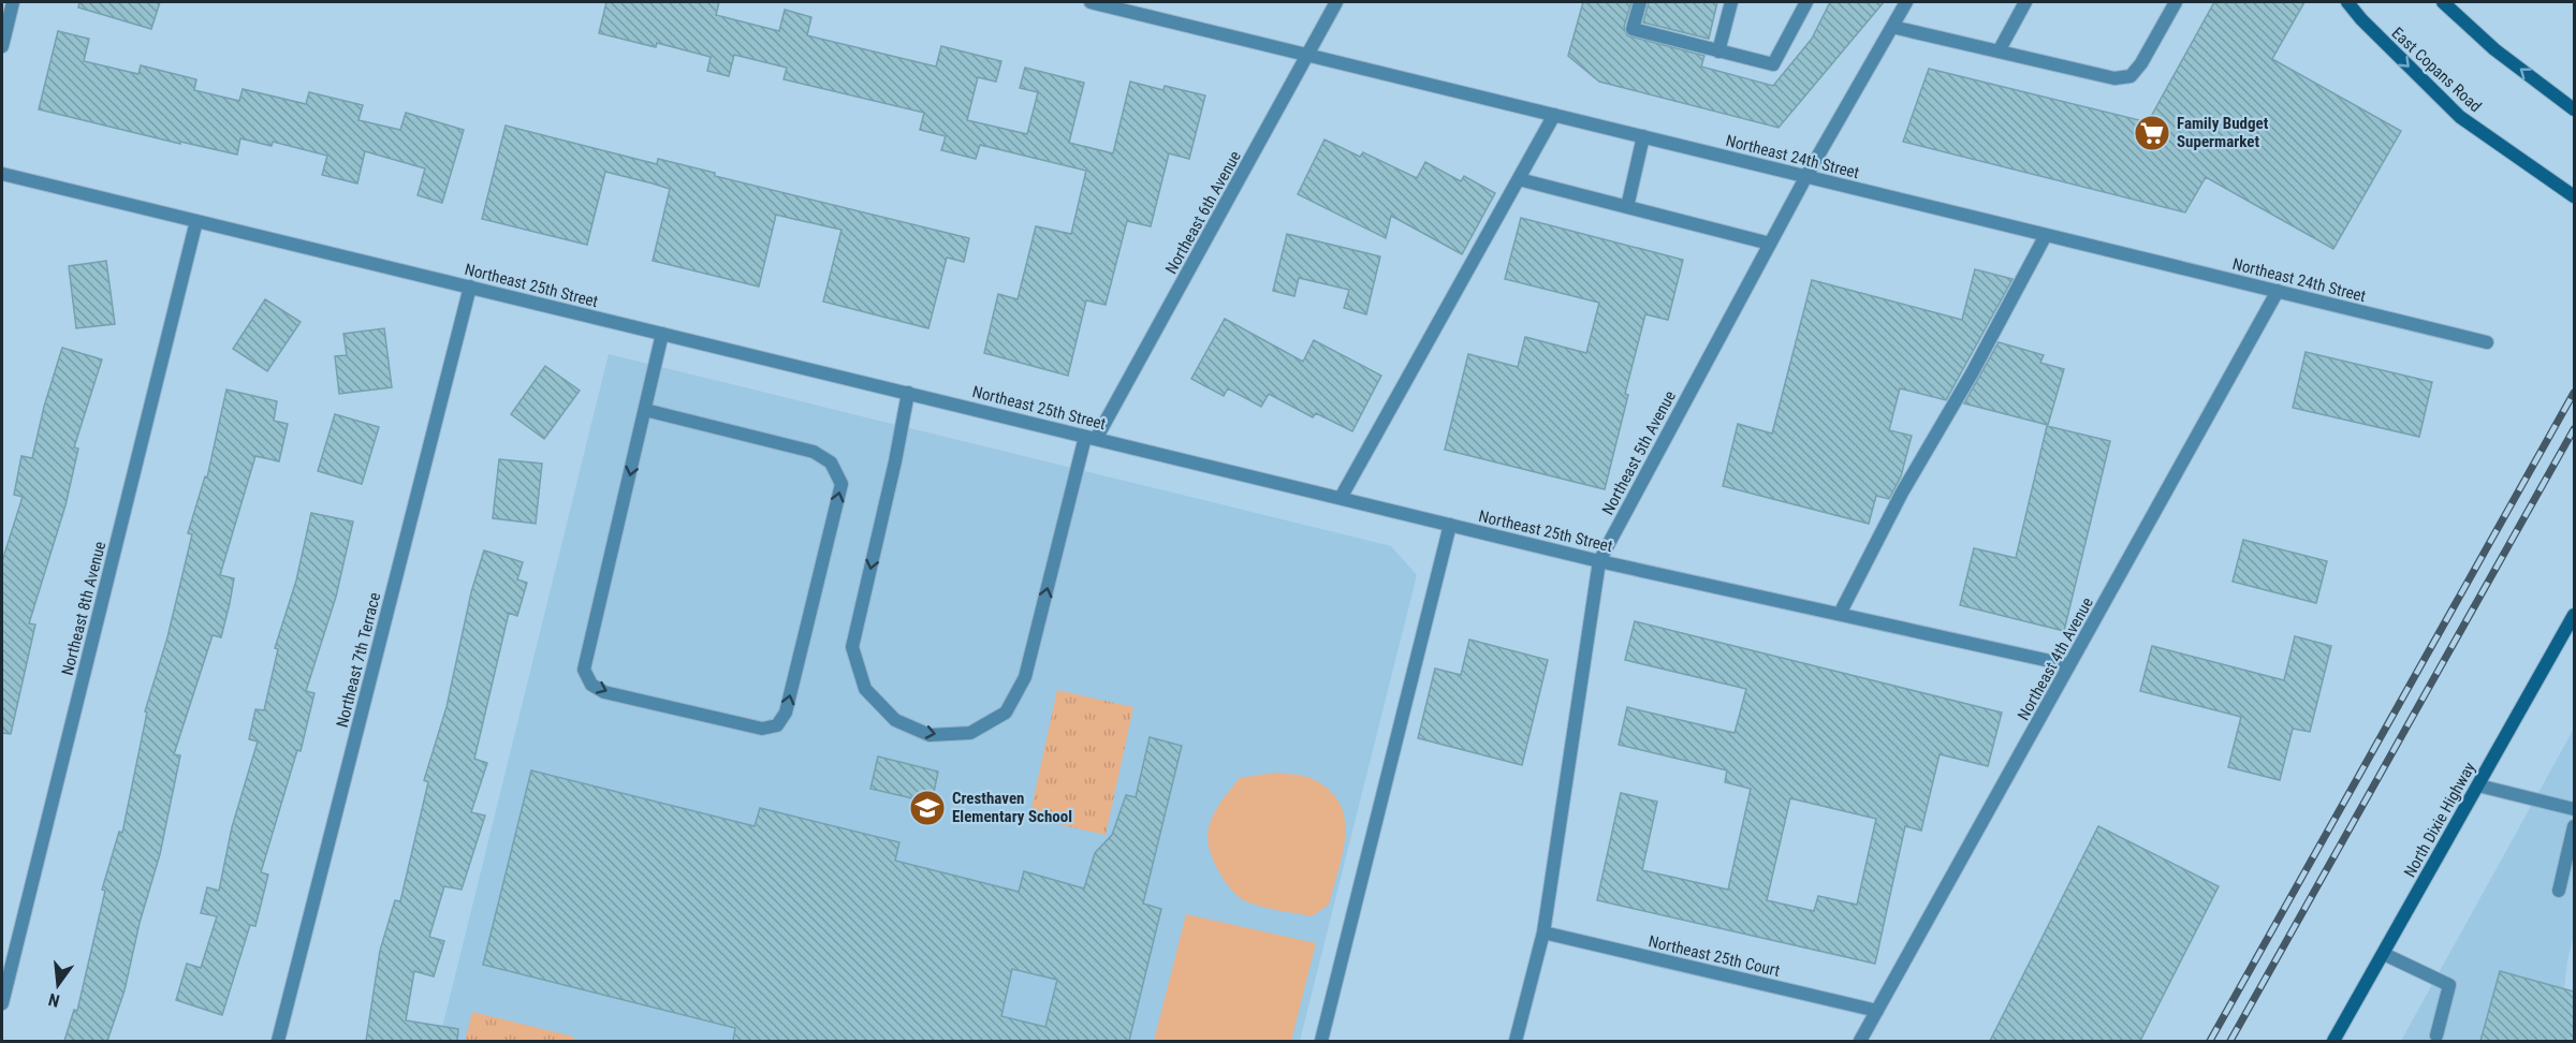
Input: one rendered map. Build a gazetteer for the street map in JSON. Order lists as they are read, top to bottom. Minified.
{"streets":{"main road":["East Copans Road","North Dixie Highway"],"street":["Northeast 24th Street","Northeast 6th Avenue","Northeast 25th Street","Northeast 5th Avenue","Northeast 8th Avenue","Northeast 4th Avenue","Northeast 7th Terrace","Northeast 25th Court"]},"crossings":[["Northeast 24th Street","Northeast 6th Avenue"],["Northeast 24th Street","Northeast 5th Avenue"],["Northeast 24th Street","Northeast 4th Avenue"],["Northeast 6th Avenue","Northeast 25th Street"],["Northeast 25th Street","Northeast 5th Avenue"],["Northeast 25th Street","Northeast 8th Avenue"],["Northeast 25th Street","Northeast 4th Avenue"],["Northeast 25th Street","Northeast 7th Terrace"],["Northeast 5th Avenue","Northeast 25th Court"],["Northeast 4th Avenue","Northeast 25th Court"]],"places":{"supermarket":["Family Budget Supermarket"],"school or university":["Cresthaven Elementary School"]},"north":"bottom"}
